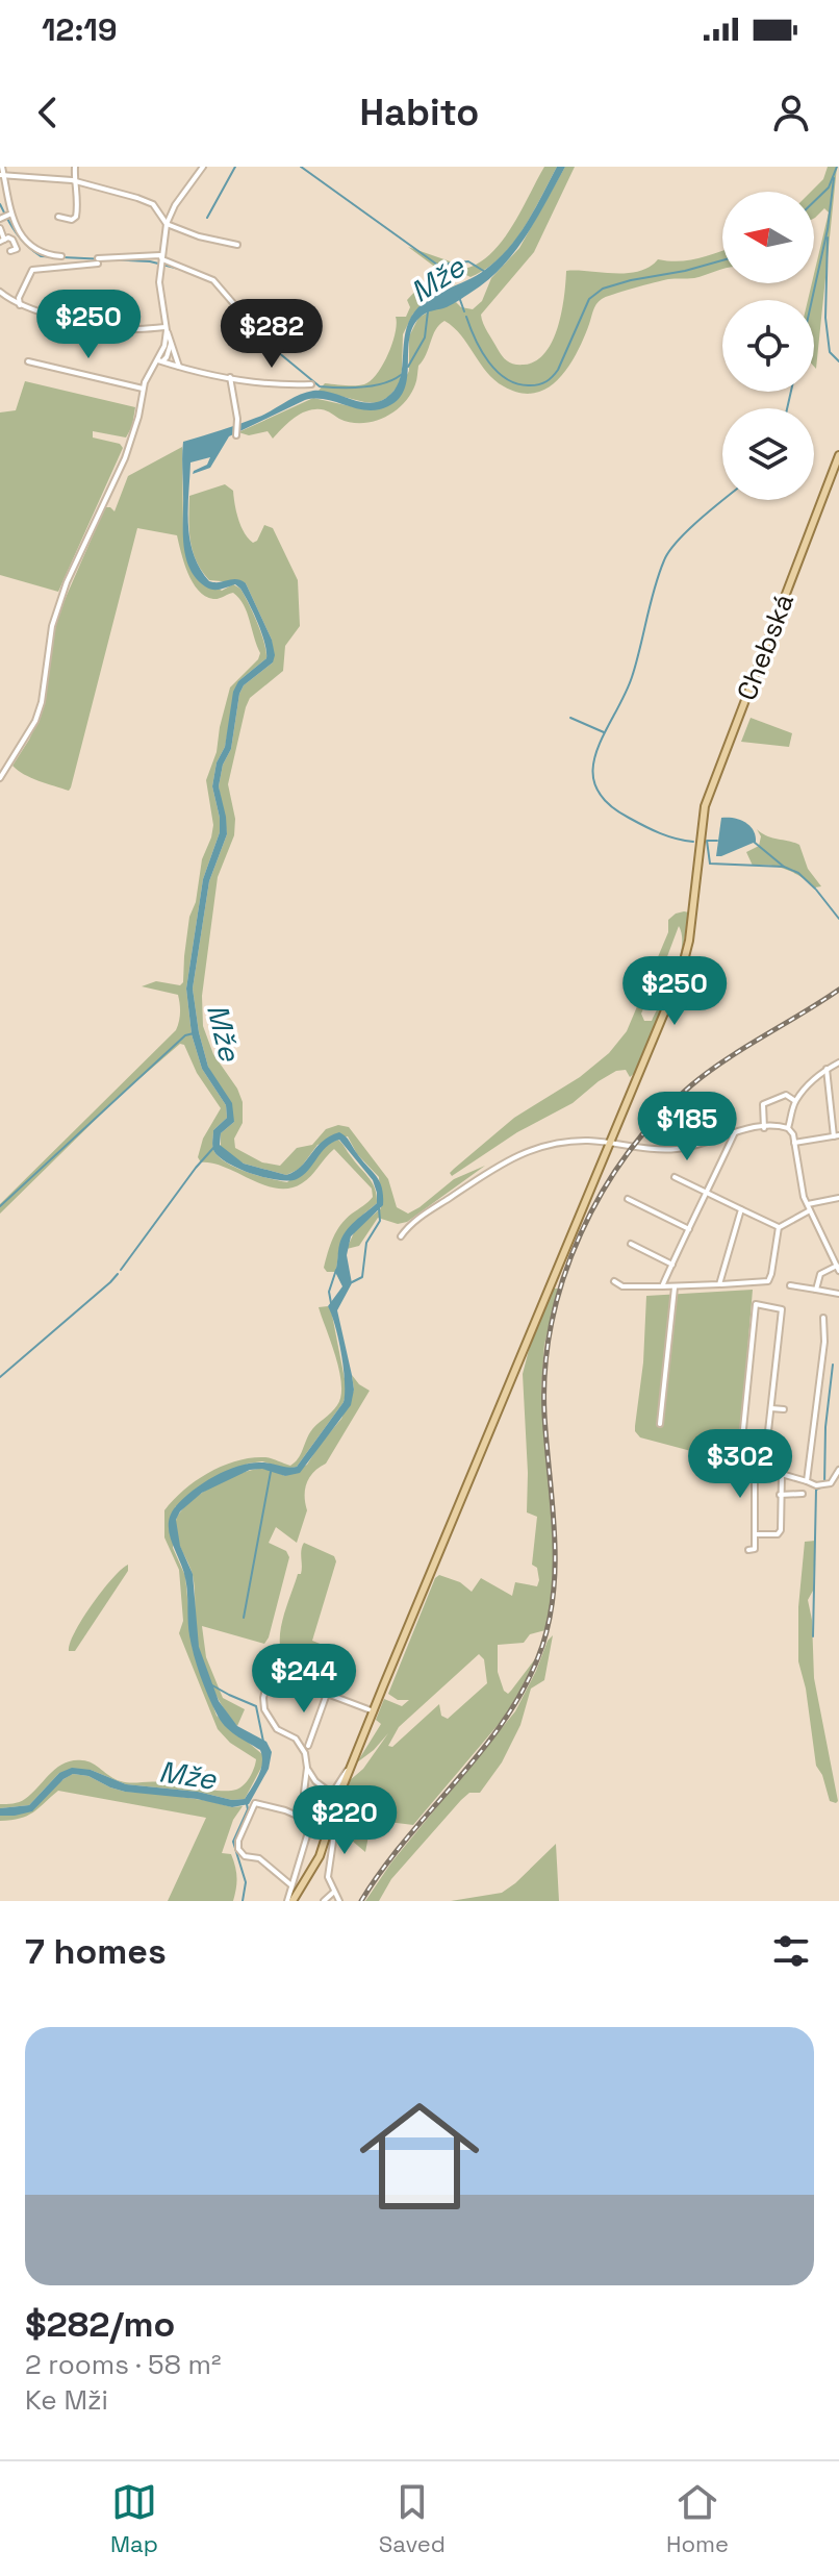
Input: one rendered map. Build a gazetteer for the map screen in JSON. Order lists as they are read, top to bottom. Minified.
{"streets":{"main road":["Chebská"]},"water":["Mže"],"north":"left","page":{"status":"12:19","header":"Habito","price":["$250","$282","$250","$185","$302","$244","$220"],"heading":"7 homes","list":[{"name":"$282/mo","note":"2 rooms · 58 m² · Ke Mži"}],"tabs":["Map","Saved","Home"]}}
